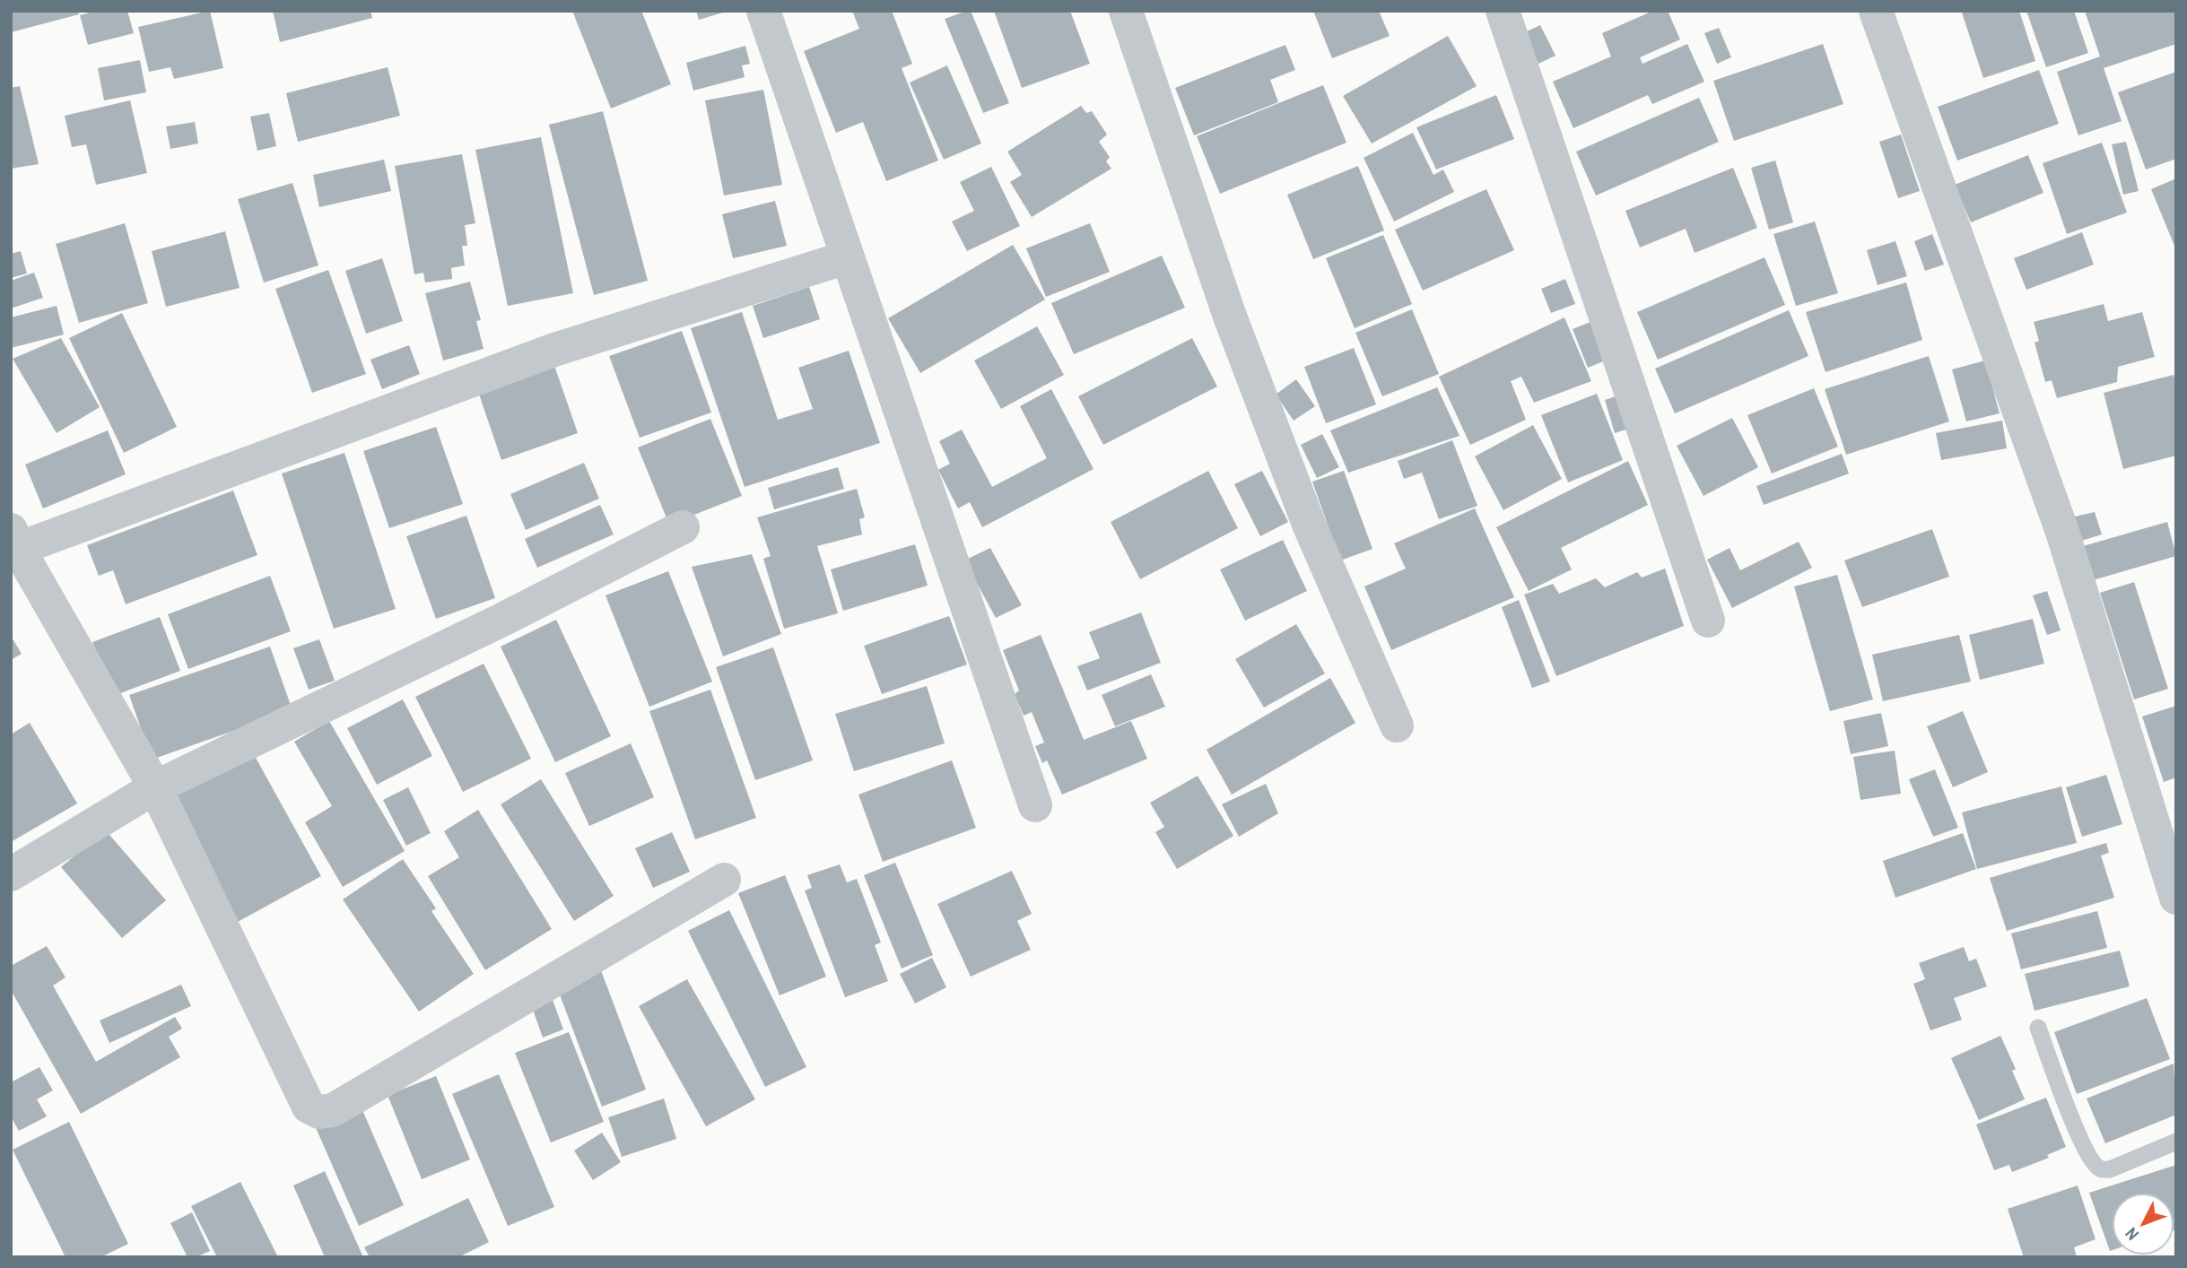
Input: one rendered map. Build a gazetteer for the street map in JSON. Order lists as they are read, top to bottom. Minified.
{"north":"bottom left"}
